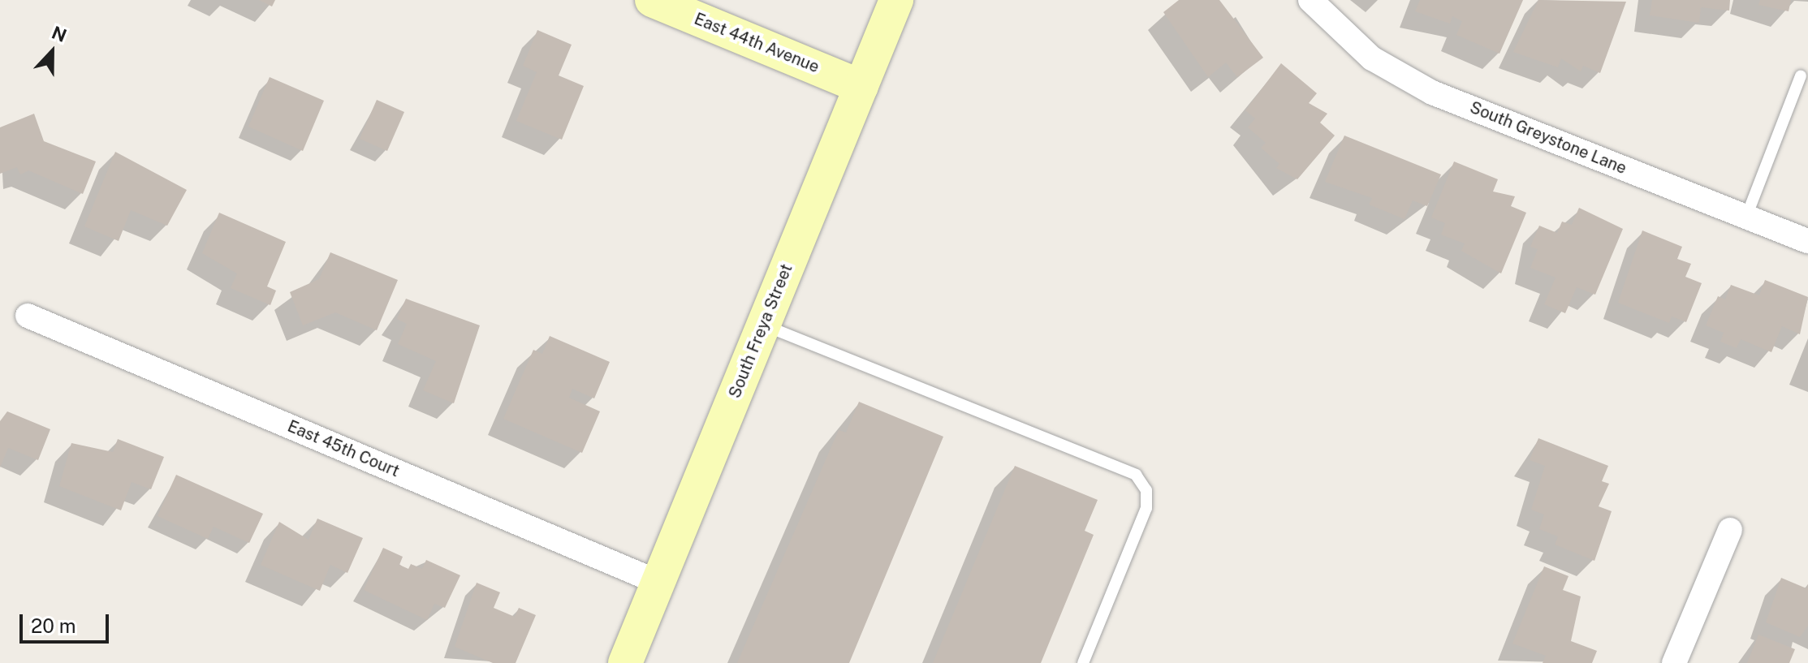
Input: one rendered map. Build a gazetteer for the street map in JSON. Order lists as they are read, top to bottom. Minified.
{"streets":{"main road":["East 44th Avenue","South Freya Street"],"street":["South Greystone Lane","East 45th Court"]},"crossings":[["East 44th Avenue","South Freya Street"],["South Freya Street","East 45th Court"]],"scale_bar":"20 m","north":"top"}
